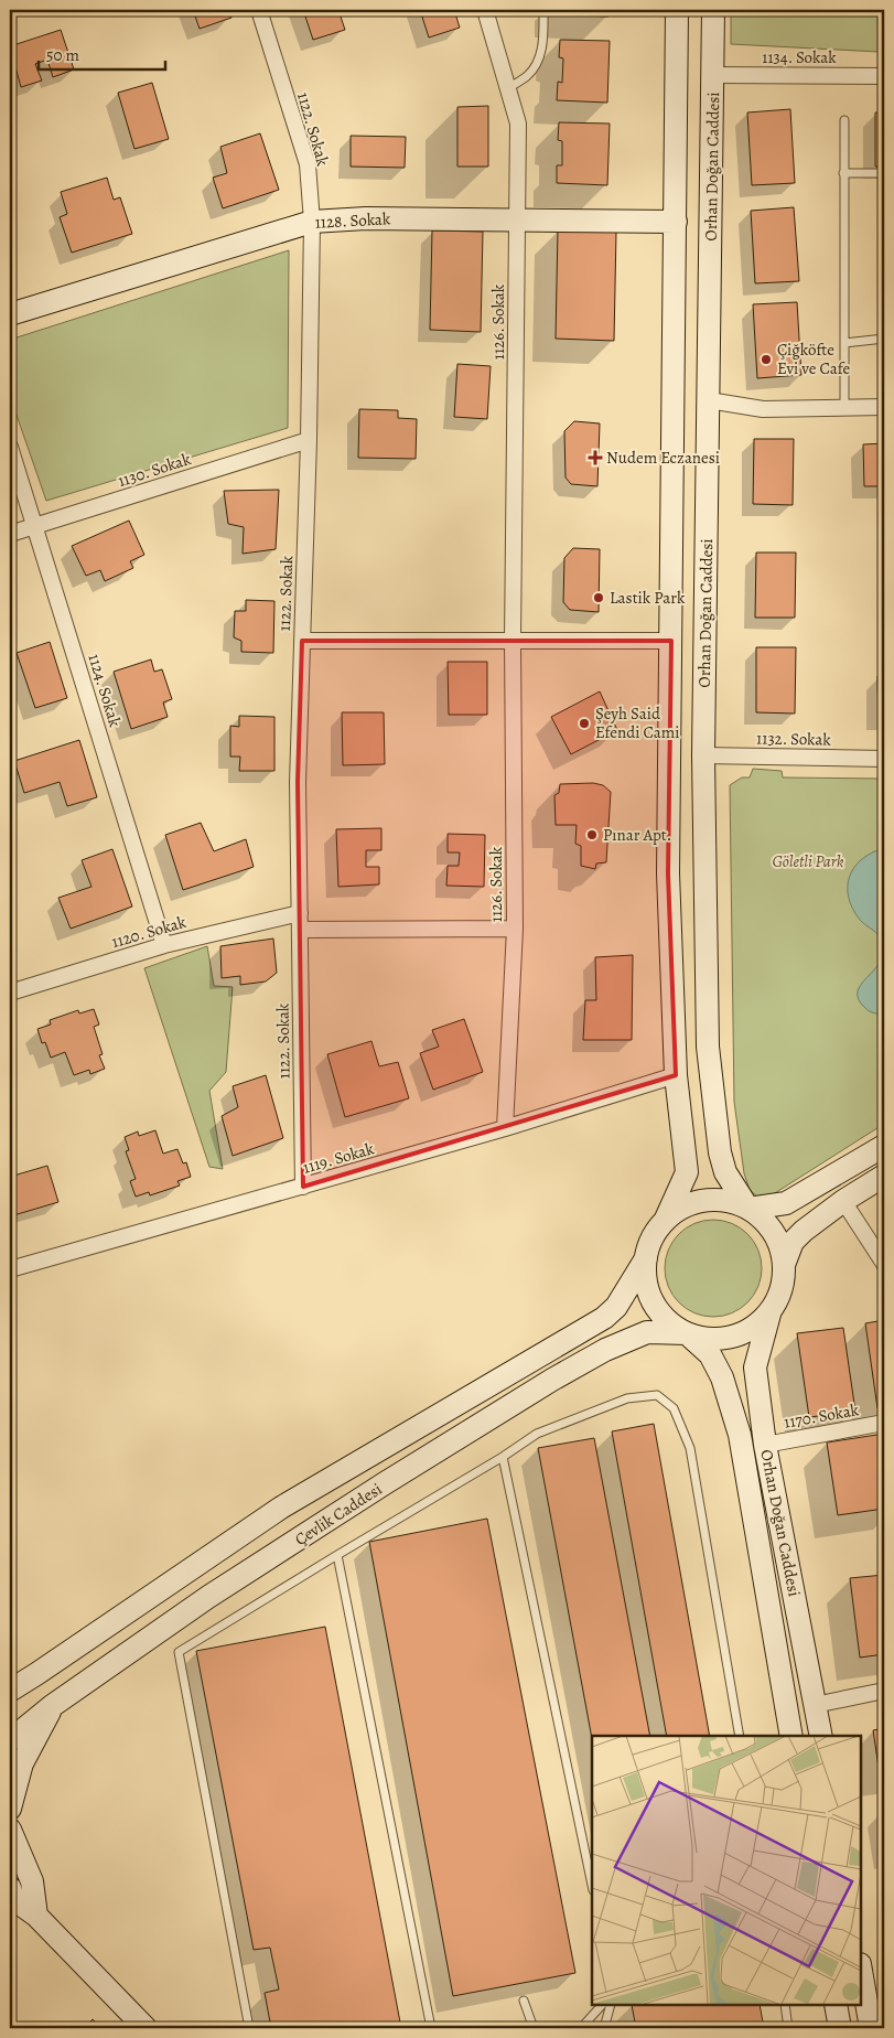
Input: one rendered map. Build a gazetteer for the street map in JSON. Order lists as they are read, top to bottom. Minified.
{"streets":{"main road":["Orhan Doğan Caddesi","1128. Sokak","Çevlik Caddesi"],"street":["1134. Sokak","1122. Sokak","1126. Sokak","1130. Sokak","1124. Sokak","1132. Sokak","1120. Sokak","1119. Sokak","1170. Sokak"]},"crossings":[["1134. Sokak","Orhan Doğan Caddesi"],["1122. Sokak","1128. Sokak"],["1122. Sokak","1130. Sokak"],["1122. Sokak","1120. Sokak"],["1122. Sokak","1119. Sokak"],["Orhan Doğan Caddesi","1132. Sokak"],["Orhan Doğan Caddesi","1170. Sokak"],["Orhan Doğan Caddesi","Çevlik Caddesi"],["1128. Sokak","1126. Sokak"],["1126. Sokak","1119. Sokak"],["1130. Sokak","1124. Sokak"],["1124. Sokak","1120. Sokak"]],"parks":["Göletli Park"],"places":{"other":["Çiğköfte Evi ve Cafe","Lastik Park","Şeyh Said Efendi Cami","Pınar Apt."],"health":["Nudem Eczanesi"]},"scale_bar":"50 m"}
